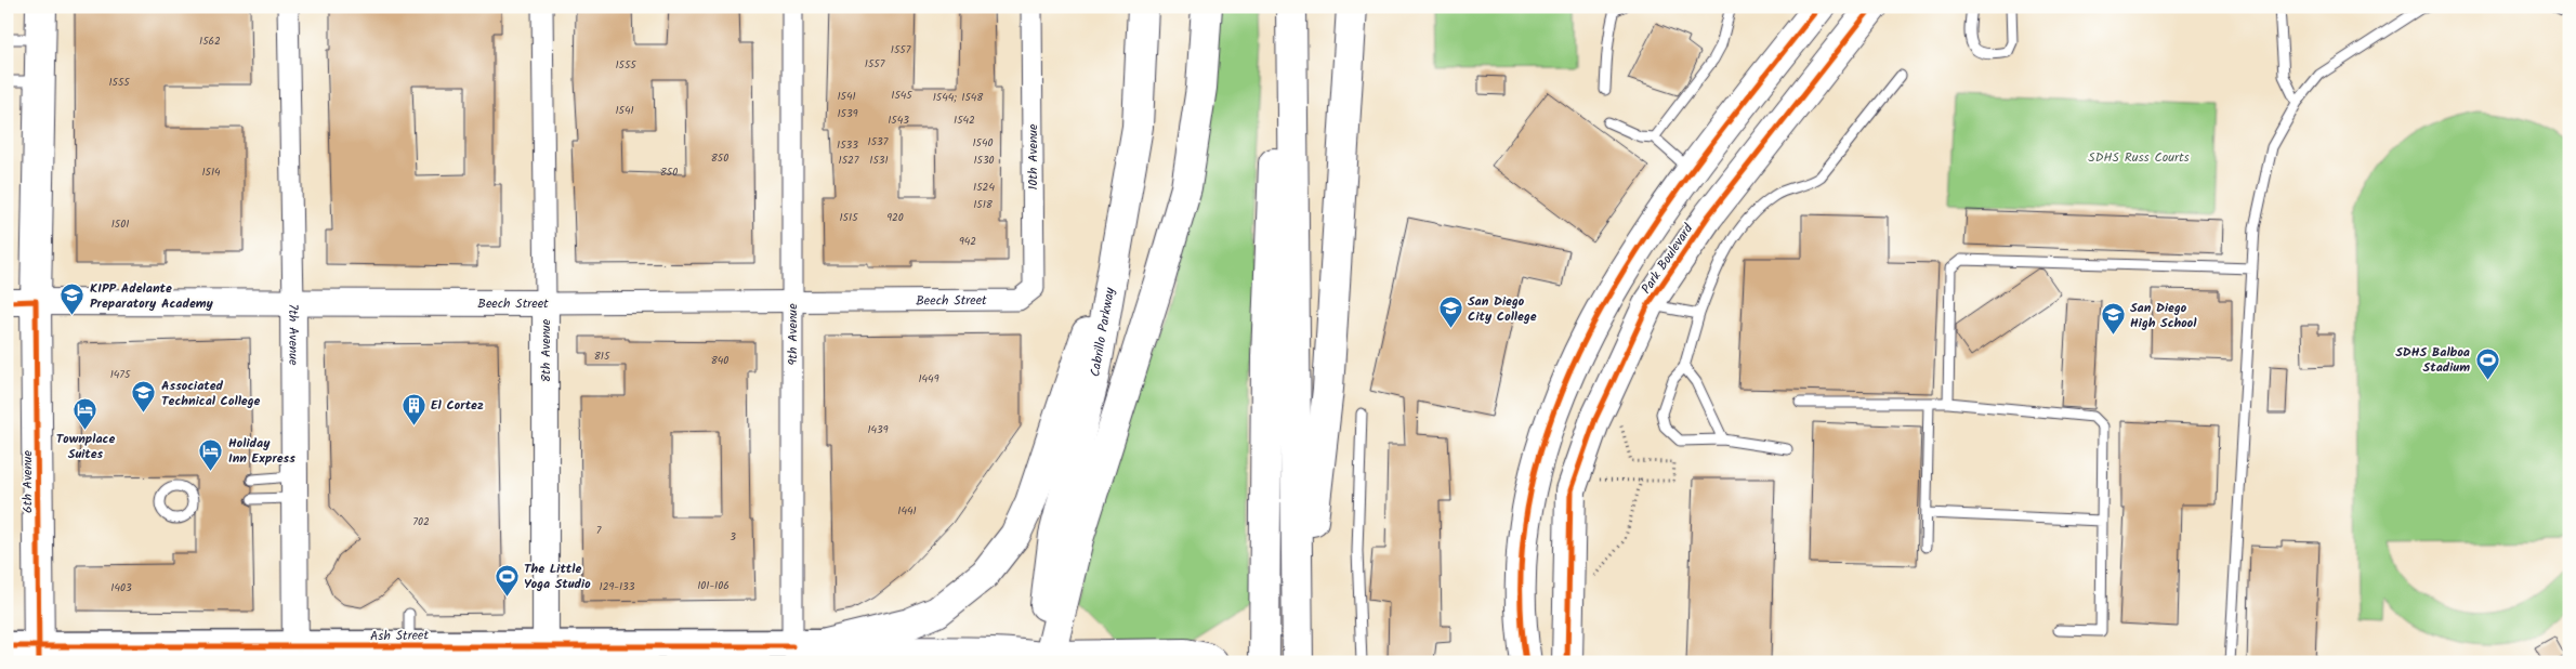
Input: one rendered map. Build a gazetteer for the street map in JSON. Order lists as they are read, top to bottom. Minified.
{"streets":{"main road":["Park Boulevard","Cabrillo Parkway","6th Avenue","Ash Street"],"street":["10th Avenue","Beech Street","7th Avenue","9th Avenue","8th Avenue"]},"crossings":[["10th Avenue","Beech Street"],["Beech Street","7th Avenue"],["Beech Street","9th Avenue"],["Beech Street","8th Avenue"],["Beech Street","6th Avenue"],["Cabrillo Parkway","Ash Street"],["7th Avenue","Ash Street"],["9th Avenue","Ash Street"],["8th Avenue","Ash Street"],["6th Avenue","Ash Street"]],"parks":["SDHS Russ Courts"],"places":{"school or university":["KIPP Adelante Preparatory Academy","San Diego City College","San Diego High School","Associated Technical College"],"sports":["SDHS Balboa Stadium","The Little Yoga Studio"],"building":["El Cortez"],"hotel":["Townplace Suites","Holiday Inn Express"]},"house_numbers":["1562","1557","1557","1555","1555","1545","1541","1544; 1548","1541","1539","1543","1542","1537","1540","1533","850","1527","1531","1530","1514","850","1524","1518","1515","920","1501","942","815","840","1475","1449","1439","1441","702","7","3","101-106","129-133","1403"]}
